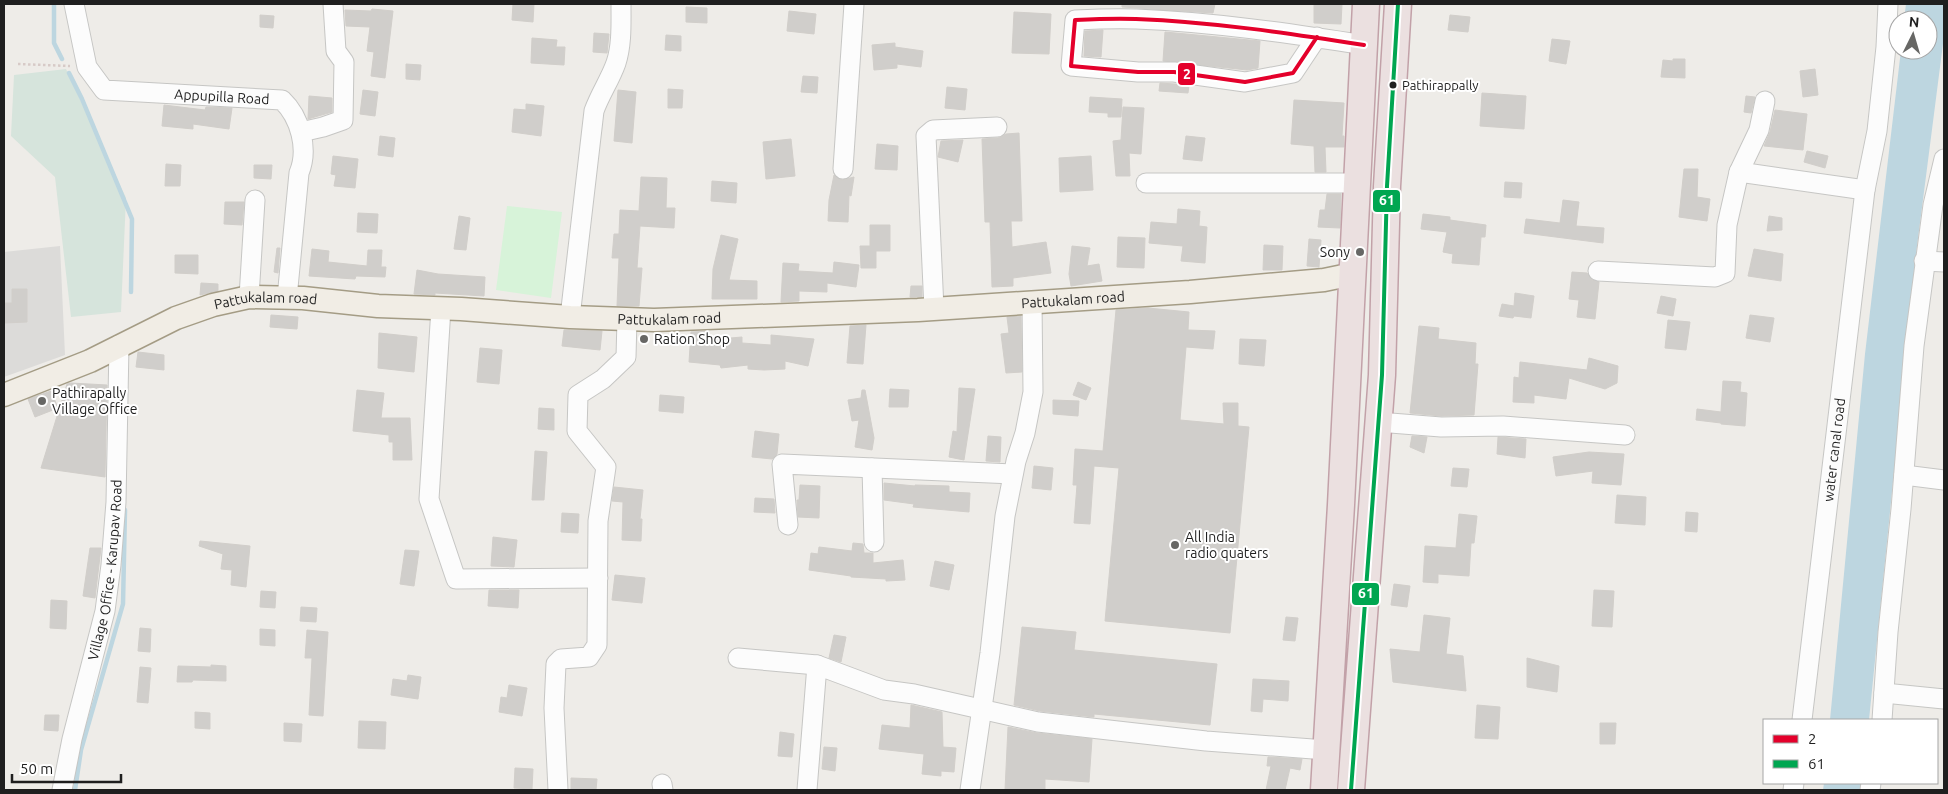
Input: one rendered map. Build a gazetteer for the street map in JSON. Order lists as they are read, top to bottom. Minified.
{"streets":{"main road":["Pattukalam road"],"street":["Appupilla Road","water canal road","Village Office - Karupav Road"]},"crossings":[["Appupilla Road","Pattukalam road"],["Pattukalam road","Village Office - Karupav Road"]],"places":["Pathirappally","Sony","Ration Shop","Pathirapally Village Office","All India radio quaters"],"lines":["transit line 61","transit line 2"],"legend":["2","61"],"scale_bar":"50 m","north":"top"}
